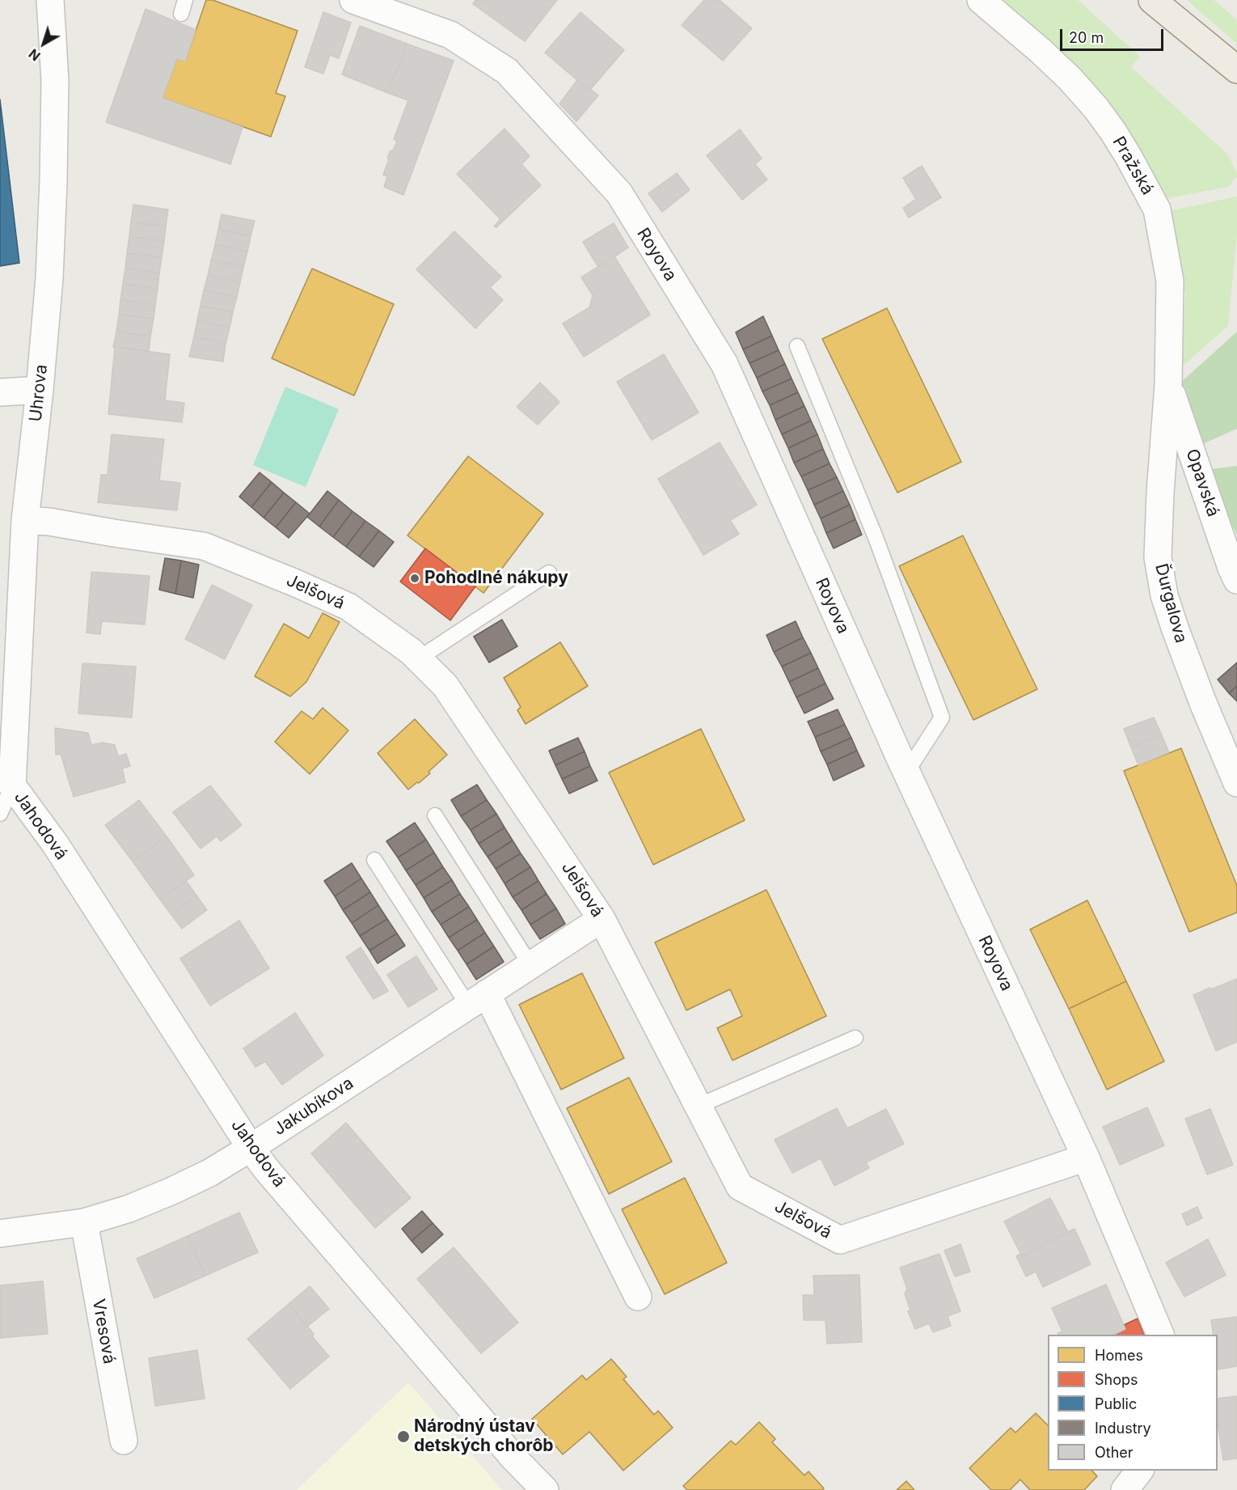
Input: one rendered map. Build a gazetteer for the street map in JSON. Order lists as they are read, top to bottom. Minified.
{"streets":{"street":["Pražská","Royova","Uhrova","Opavská","Jelšová","Ďurgalova","Jahodová","Jakubíkova","Vresová"]},"crossings":[["Pražská","Opavská"],["Pražská","Ďurgalova"],["Royova","Jelšová"],["Uhrova","Jelšová"],["Uhrova","Jahodová"],["Opavská","Ďurgalova"],["Jelšová","Jakubíkova"],["Jahodová","Jakubíkova"],["Jakubíkova","Vresová"]],"places":["Pohodlné nákupy","Národný ústav detských chorôb"],"legend":["Homes","Shops","Public","Industry","Other"],"scale_bar":"20 m","north":"bottom left"}
